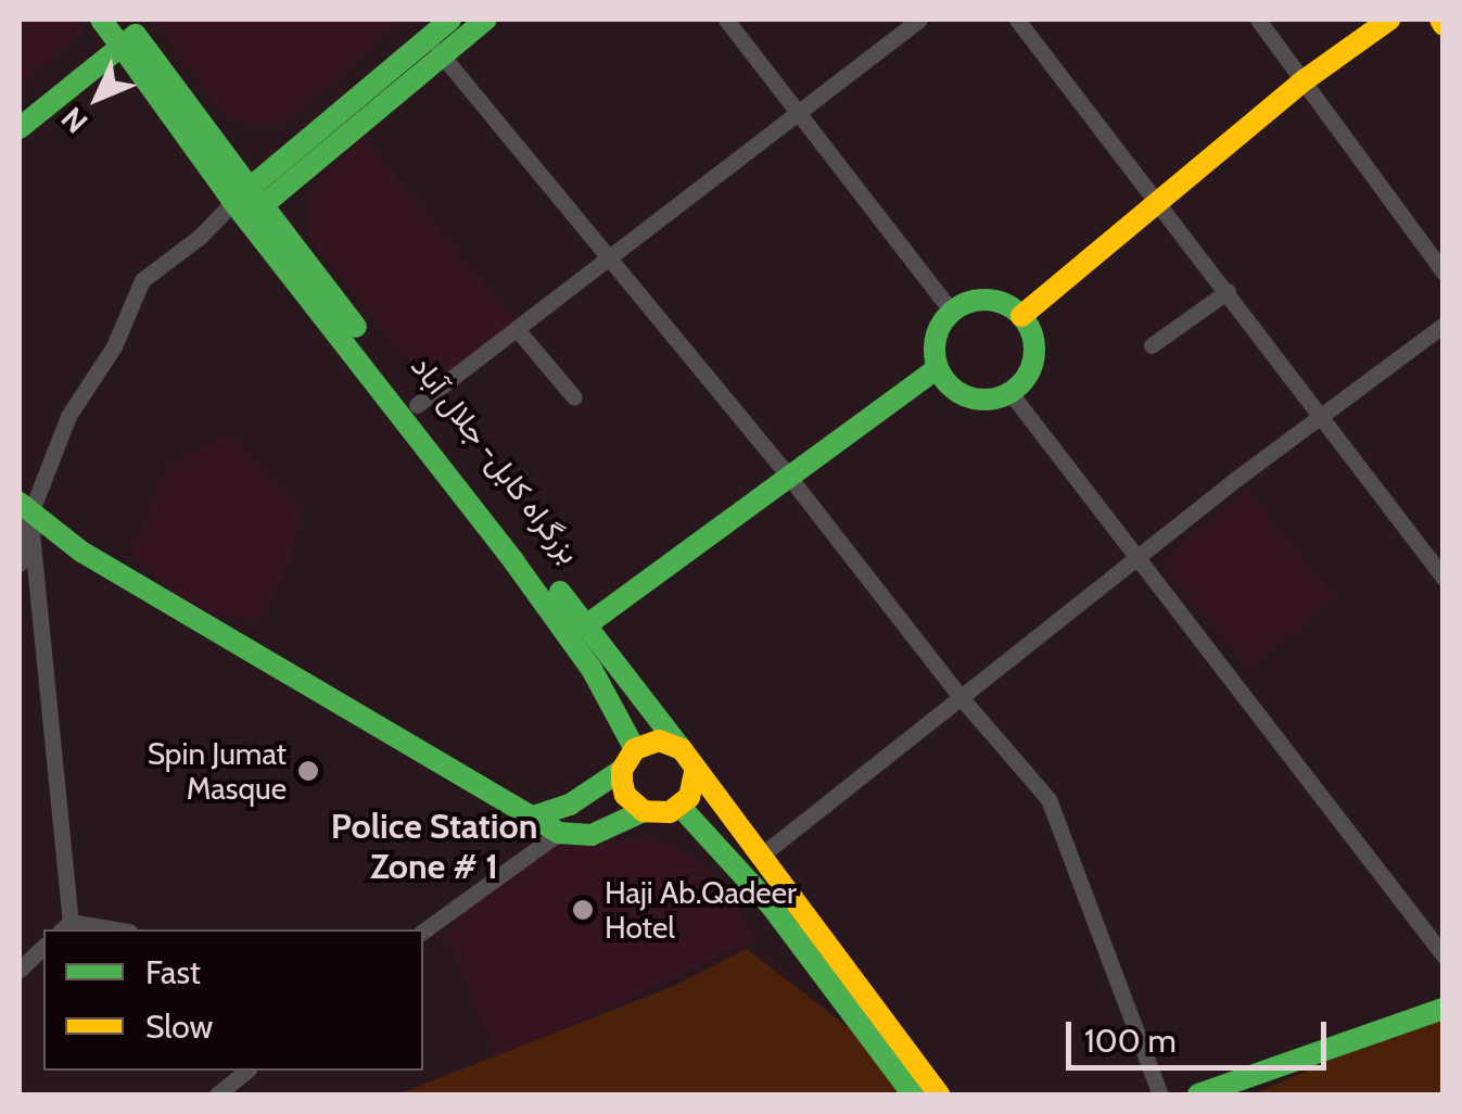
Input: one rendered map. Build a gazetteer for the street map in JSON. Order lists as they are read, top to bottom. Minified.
{"streets":{"main road":["بزرگراه کابل- جلال آباد"]},"districts":["Police Station Zone # 1"],"places":["Spin Jumat Masque","Haji Ab.Qadeer Hotel"],"legend":["Fast","Slow"],"scale_bar":"100 m","north":"bottom left"}
